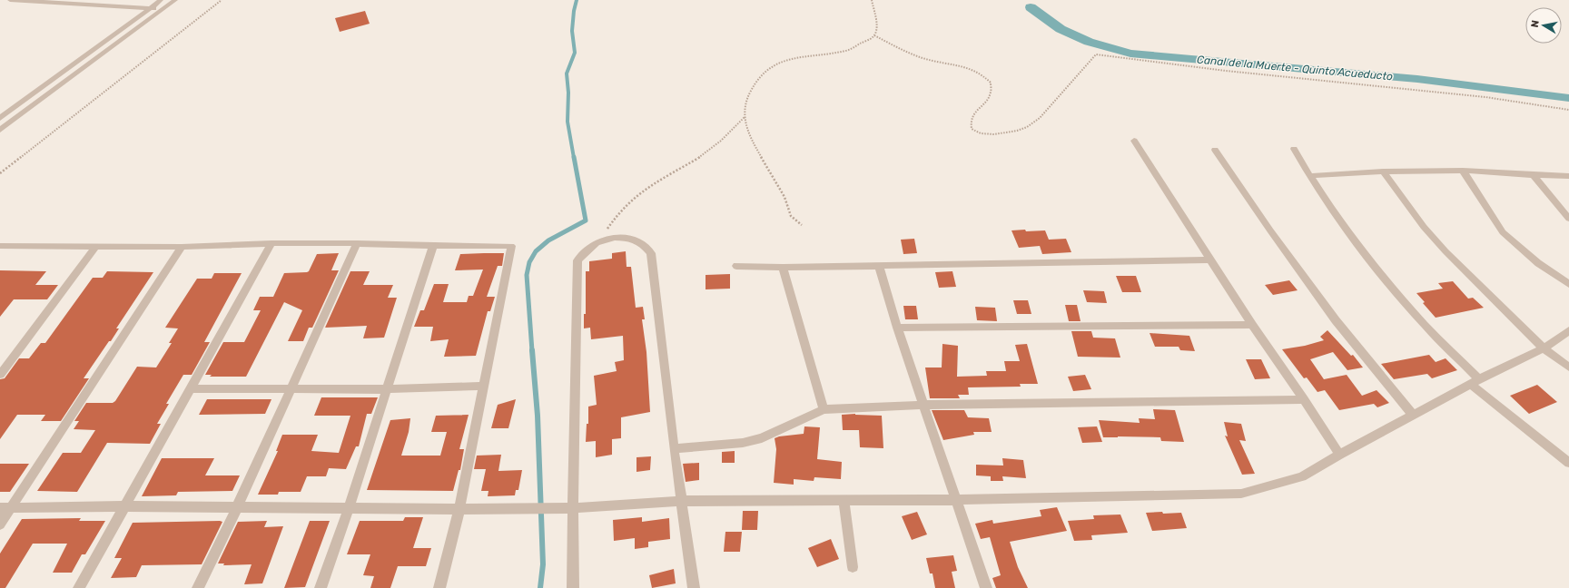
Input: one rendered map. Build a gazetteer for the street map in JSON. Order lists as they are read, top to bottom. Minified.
{"water":["Canal de la Muerte - Quinto Acueducto"],"north":"left"}
